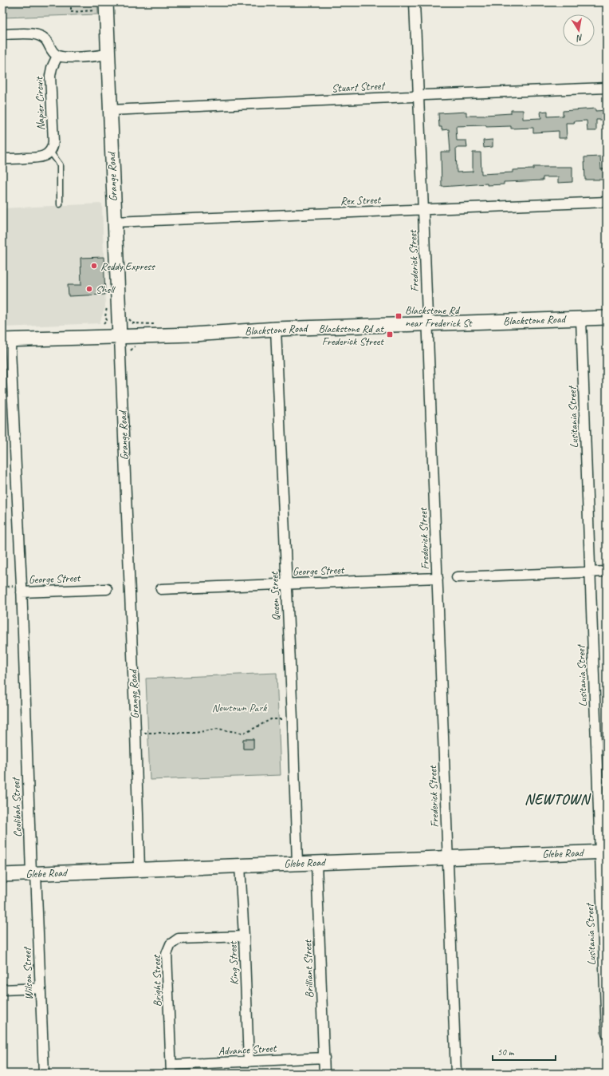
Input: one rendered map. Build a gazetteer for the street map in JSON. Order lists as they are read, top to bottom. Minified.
{"streets":{"main road":["Grange Road","Blackstone Road","Glebe Road"],"street":["Stuart Street","Napier Circuit","Rex Street","Frederick Street","Lusitania Street","George Street","Queen Street","Coolibah Street","King Street","Brilliant Street","Wilson Street","Bright Street","Advance Street"]},"crossings":[["Stuart Street","Grange Road"],["Stuart Street","Frederick Street"],["Grange Road","Rex Street"],["Grange Road","Blackstone Road"],["Grange Road","Glebe Road"],["Rex Street","Frederick Street"],["Frederick Street","Blackstone Road"],["Frederick Street","George Street"],["Frederick Street","Glebe Road"],["Blackstone Road","Lusitania Street"],["Blackstone Road","Queen Street"],["Blackstone Road","Coolibah Street"],["Lusitania Street","Glebe Road"],["George Street","Queen Street"],["George Street","Coolibah Street"],["Queen Street","Glebe Road"],["Coolibah Street","Glebe Road"],["Coolibah Street","Wilson Street"],["Glebe Road","King Street"],["Glebe Road","Brilliant Street"],["Glebe Road","Wilson Street"],["King Street","Bright Street"],["King Street","Advance Street"],["Brilliant Street","Advance Street"],["Bright Street","Advance Street"]],"districts":["NEWTOWN"],"parks":["Newtown Park"],"places":{"other":["Reddy Express","Shell"],"transit":["Blackstone Rd near Frederick St","Blackstone Rd at Frederick Street"]},"scale_bar":"50 m","north":"bottom"}
